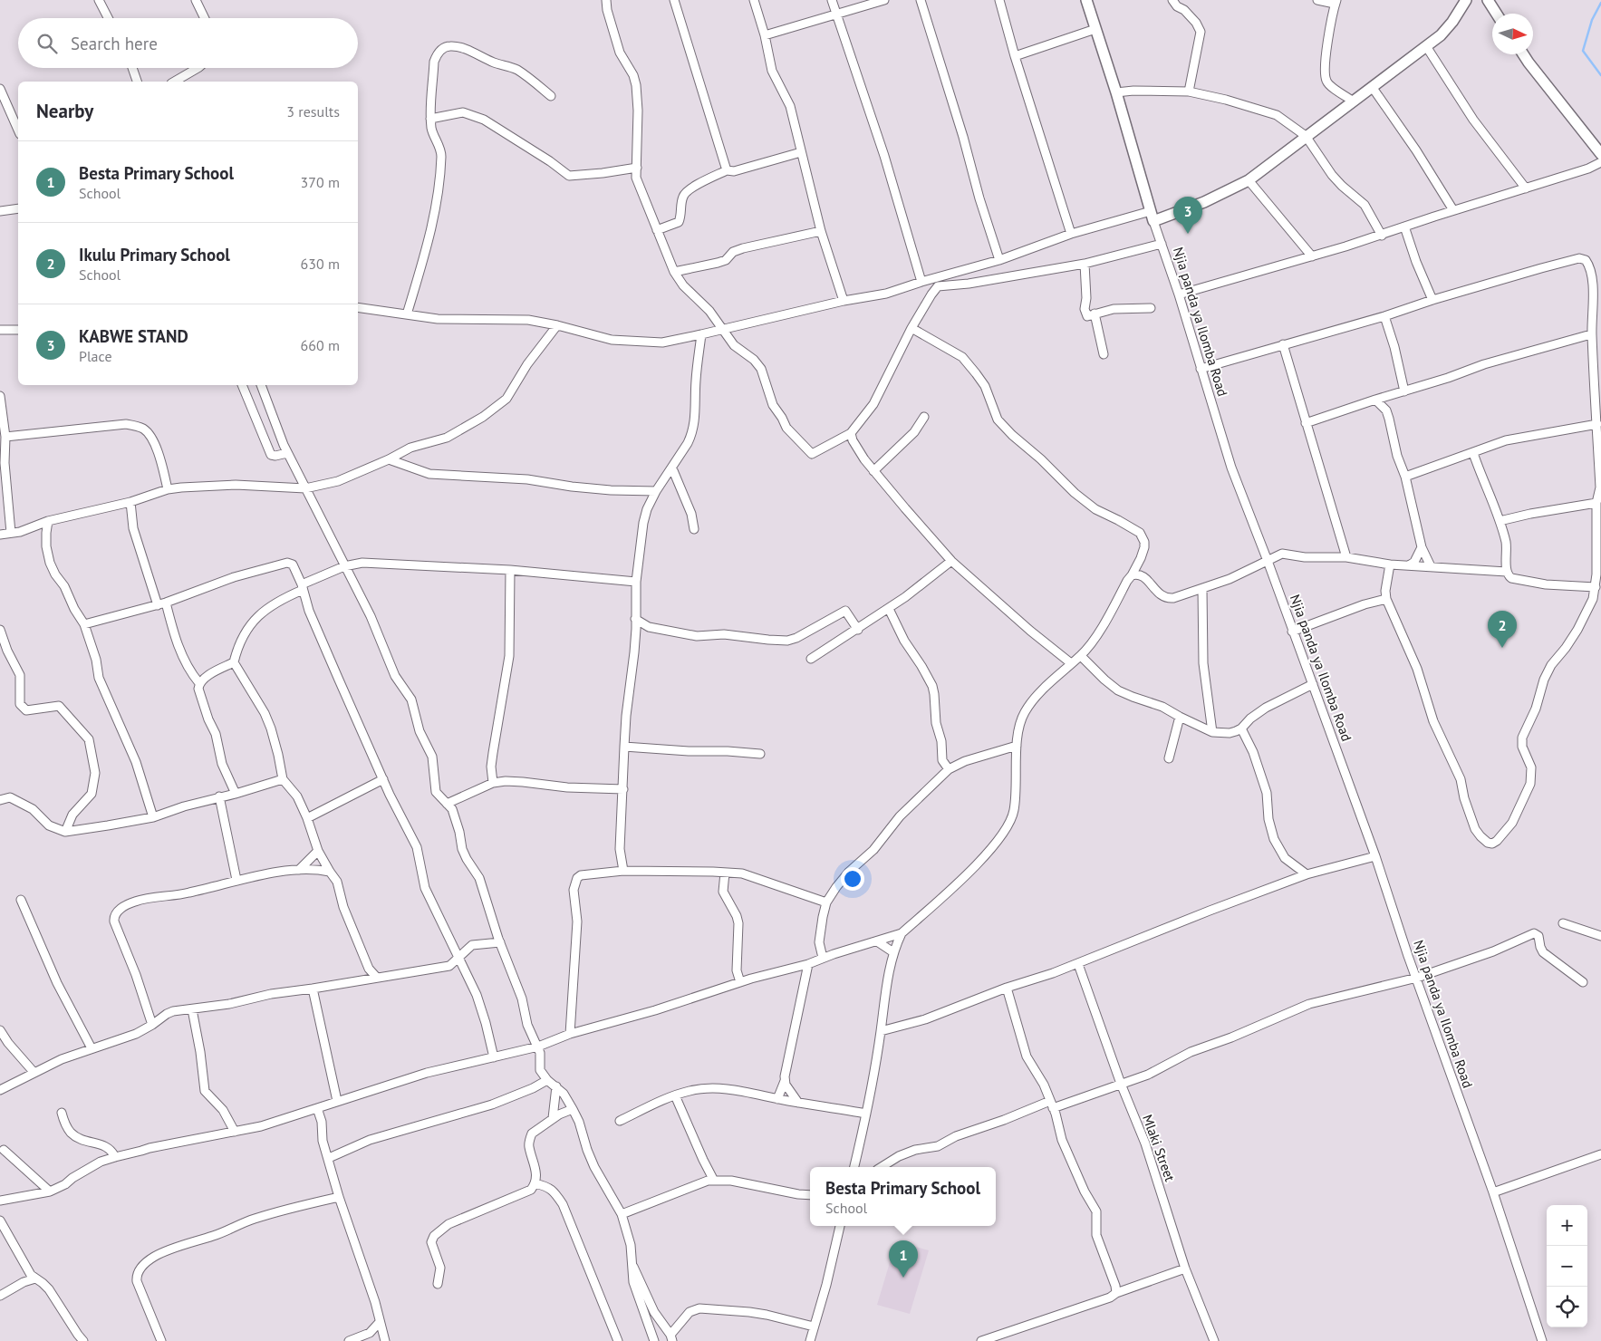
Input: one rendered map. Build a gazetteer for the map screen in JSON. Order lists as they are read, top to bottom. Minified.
{"streets":{"main road":["Njia panda ya Ilomba Road"],"street":["Mlaki Street"]},"north":"right","page":{"search":"Search here","heading":["Nearby","3 results"],"list":[{"mark":"1","name":"Besta Primary School","note":"School","value":"370 m"},{"mark":"2","name":"Ikulu Primary School","note":"School","value":"630 m"},{"mark":"3","name":"KABWE STAND","note":"Place","value":"660 m"}],"pins":["3","2","1"],"popup":["Besta Primary School","School"],"map_buttons":["+","−"]}}
